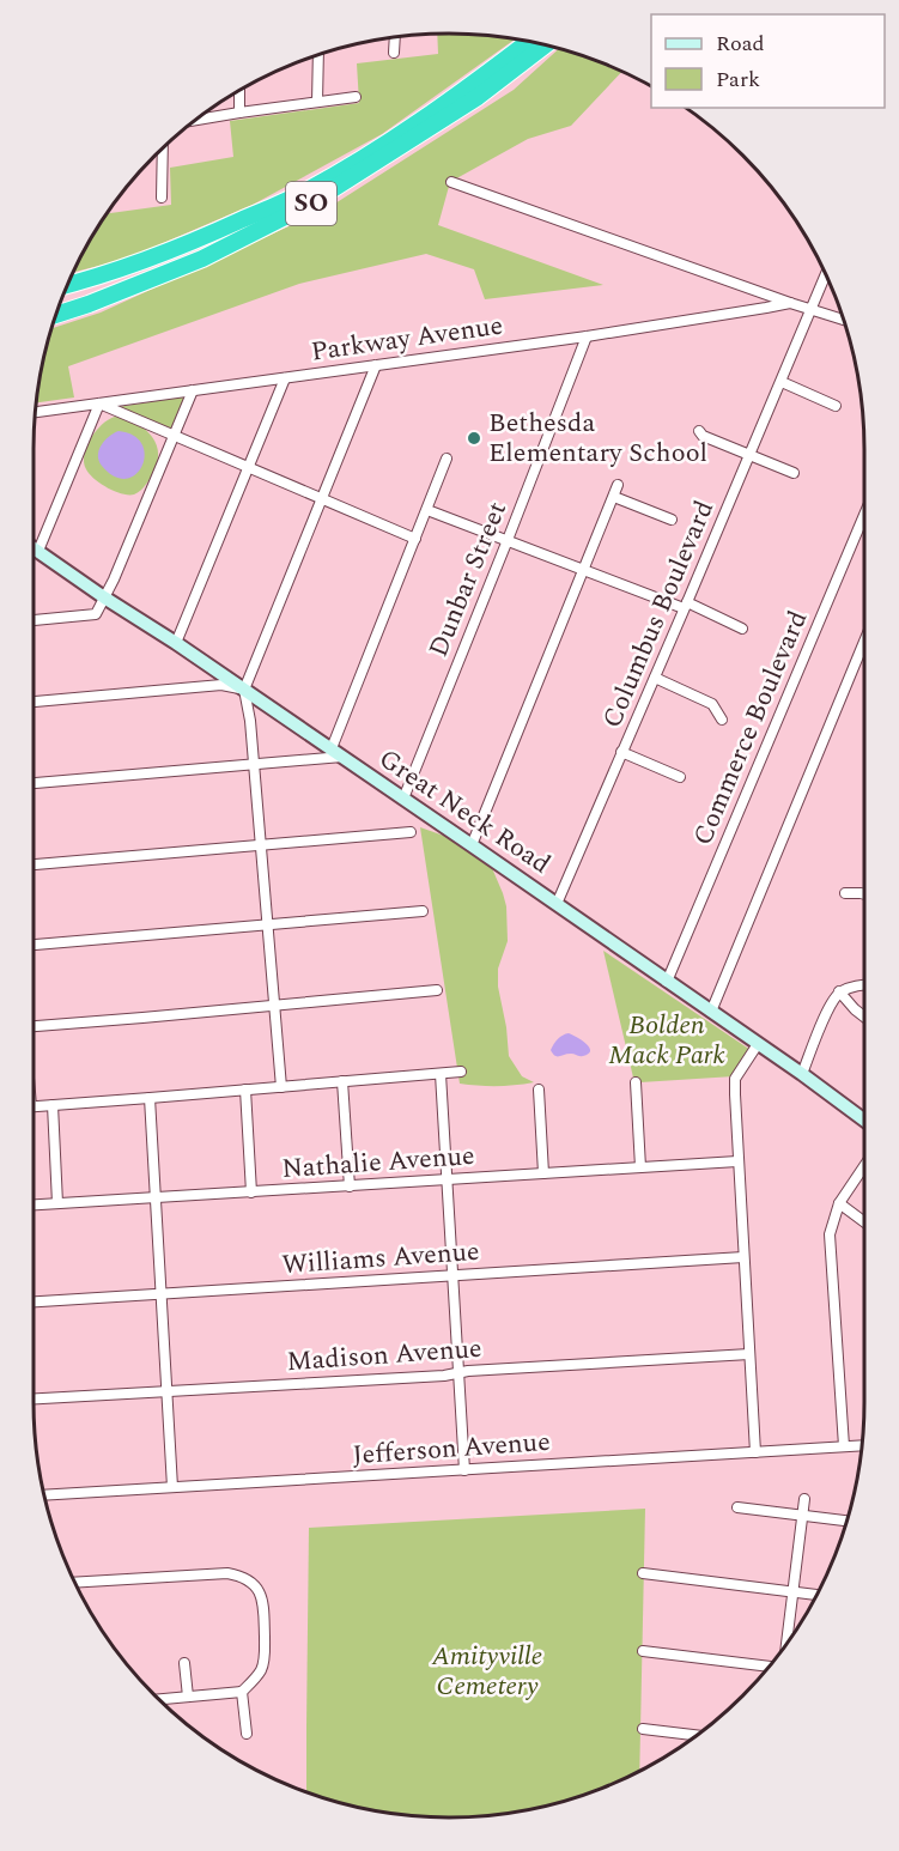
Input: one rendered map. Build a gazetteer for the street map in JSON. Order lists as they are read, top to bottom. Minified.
{"streets":{"highway":["SO"],"main road":["Great Neck Road"],"street":["Parkway Avenue","Dunbar Street","Columbus Boulevard","Commerce Boulevard","Nathalie Avenue","Williams Avenue","Madison Avenue","Jefferson Avenue"]},"crossings":[["Parkway Avenue","Dunbar Street"],["Dunbar Street","Great Neck Road"],["Columbus Boulevard","Great Neck Road"],["Commerce Boulevard","Great Neck Road"]],"parks":["Bolden Mack Park","Amityville Cemetery"],"places":["Bethesda Elementary School"],"legend":["Road","Park"]}
